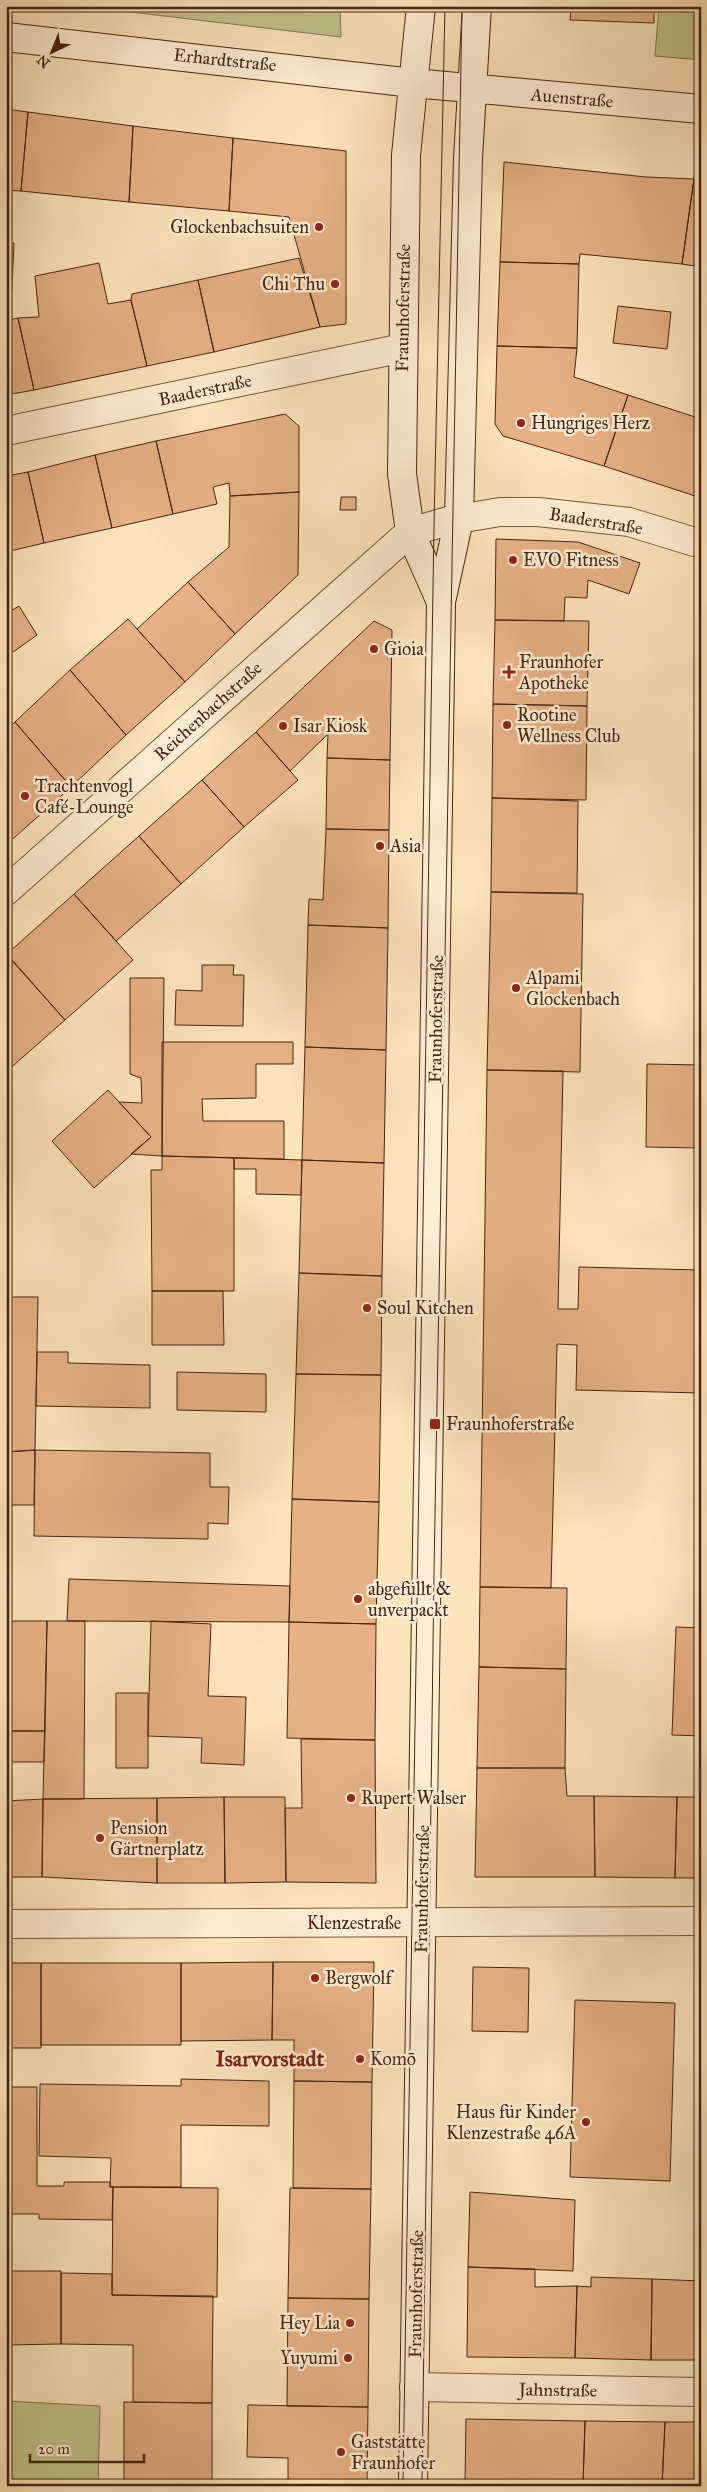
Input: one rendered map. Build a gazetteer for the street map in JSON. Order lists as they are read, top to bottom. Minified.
{"streets":{"main road":["Erhardtstraße","Auenstraße","Fraunhoferstraße","Baaderstraße","Reichenbachstraße","Klenzestraße","Jahnstraße"]},"crossings":[["Erhardtstraße","Auenstraße"],["Erhardtstraße","Fraunhoferstraße"],["Auenstraße","Fraunhoferstraße"],["Fraunhoferstraße","Baaderstraße"],["Fraunhoferstraße","Reichenbachstraße"],["Fraunhoferstraße","Klenzestraße"],["Fraunhoferstraße","Jahnstraße"]],"districts":["Isarvorstadt"],"places":{"other":["Glockenbachsuiten","Chi Thu","Hungriges Herz","EVO Fitness","Gioia","Rootine Wellness Club","Isar Kiosk","Trachtenvogl Café-Lounge","Asia","Alpami Glockenbach","Soul Kitchen","abgefüllt & unverpackt","Rupert Walser","Pension Gärtnerplatz","Bergwolf","Komō","Haus für Kinder Klenzestraße 46A","Hey Lia","Yuyumi","Gaststätte Fraunhofer"],"health":["Fraunhofer Apotheke"],"transit":["Fraunhoferstraße"]},"scale_bar":"20 m","north":"bottom left"}
